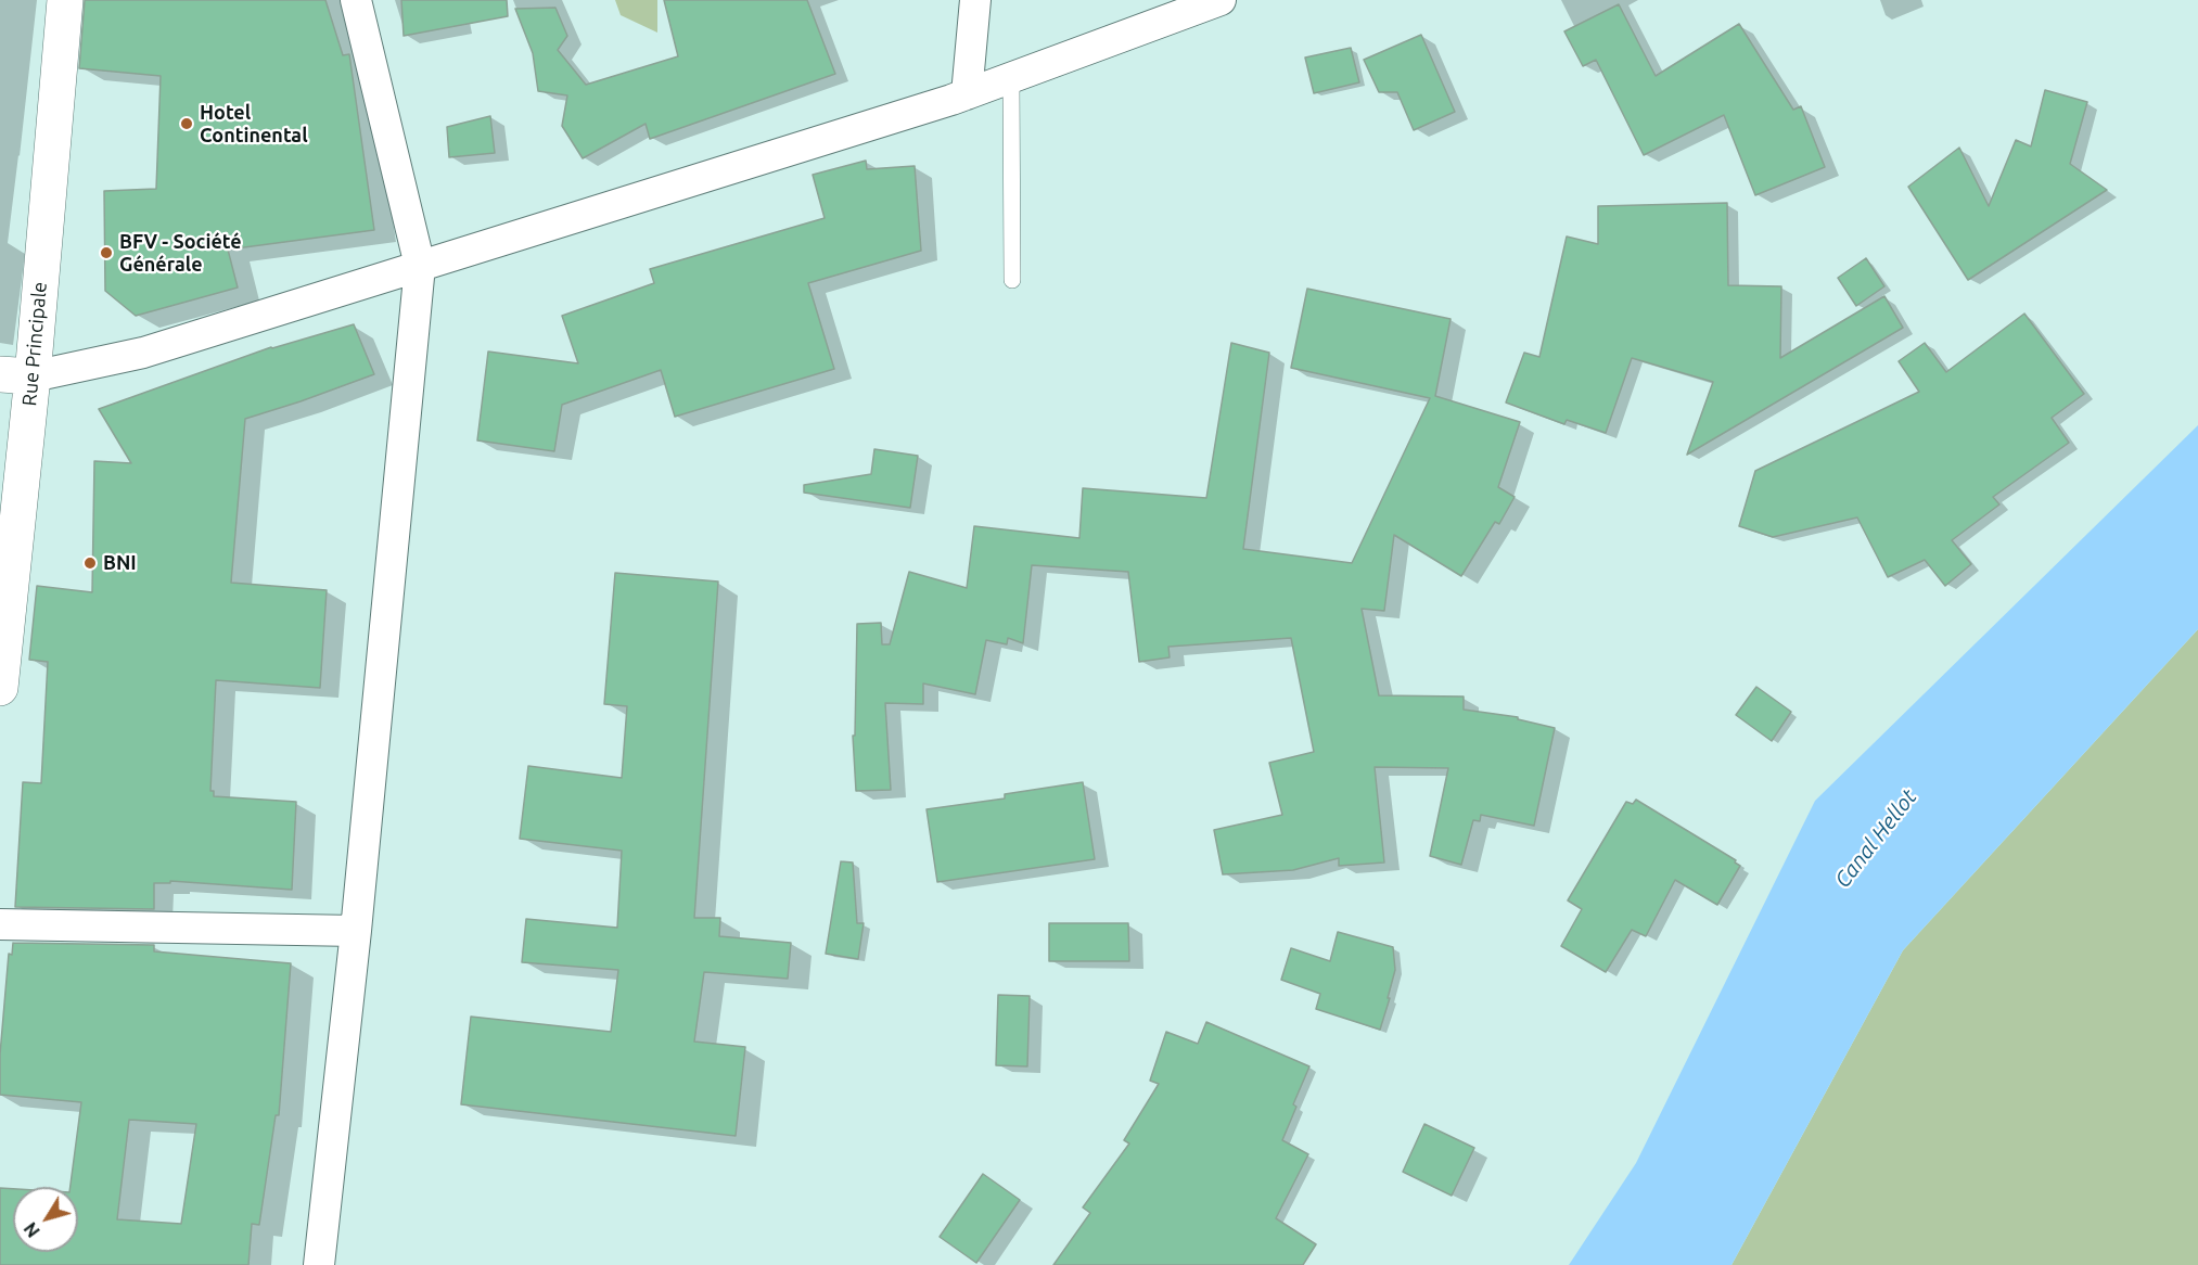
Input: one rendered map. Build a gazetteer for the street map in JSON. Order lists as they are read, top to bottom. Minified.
{"streets":{"main road":["Rue Principale"]},"water":["Canal Hellot"],"places":["Hotel Continental","BFV - Société Générale","BNI"],"north":"bottom left"}
